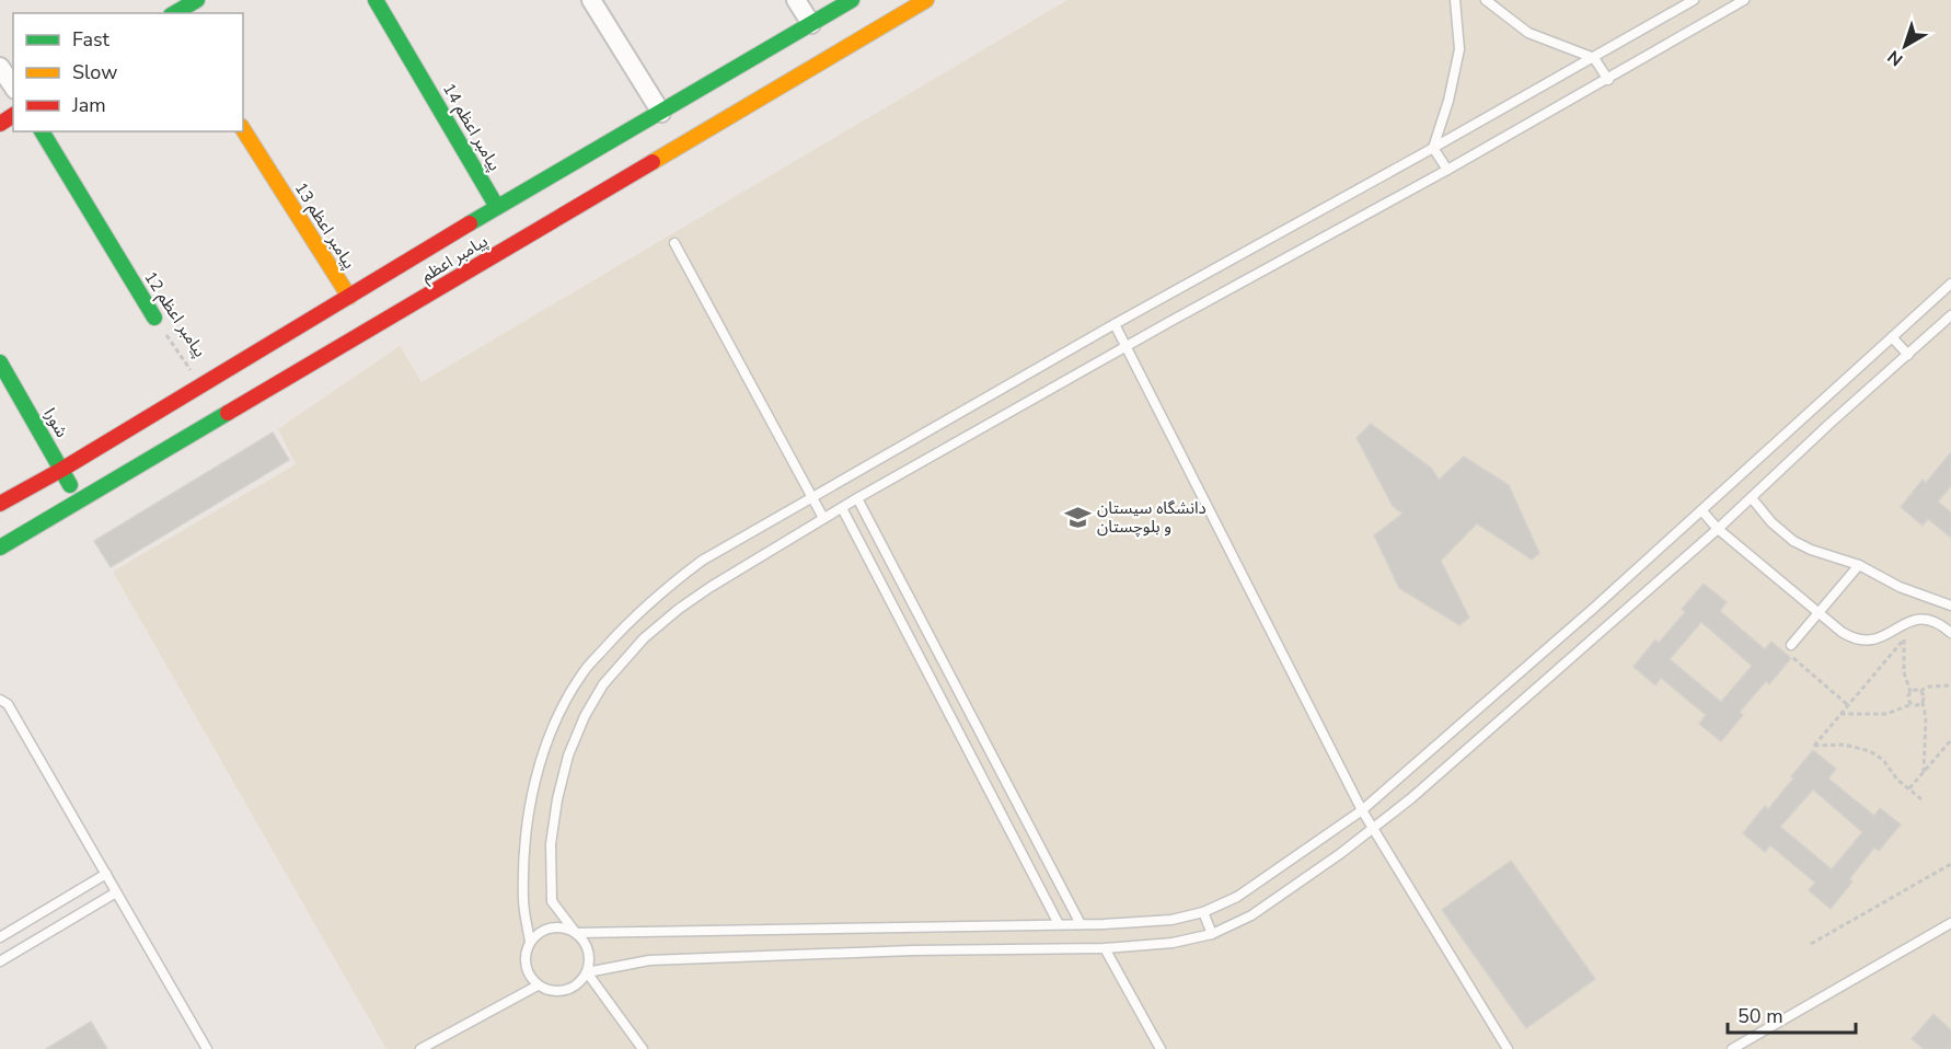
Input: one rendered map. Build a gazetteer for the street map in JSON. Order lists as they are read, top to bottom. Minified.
{"streets":{"main road":["پیامبر اعظم 14","پیامبر اعظم 13","پیامبر اعظم","پیامبر اعظم 12","شورا"]},"crossings":[["پیامبر اعظم 14","پیامبر اعظم"],["پیامبر اعظم 13","پیامبر اعظم"],["پیامبر اعظم","پیامبر اعظم 12"],["پیامبر اعظم","شورا"]],"places":{"school or university":["دانشگاه سیستان و بلوچستان"]},"legend":["Fast","Slow","Jam"],"scale_bar":"50 m","north":"bottom left"}
